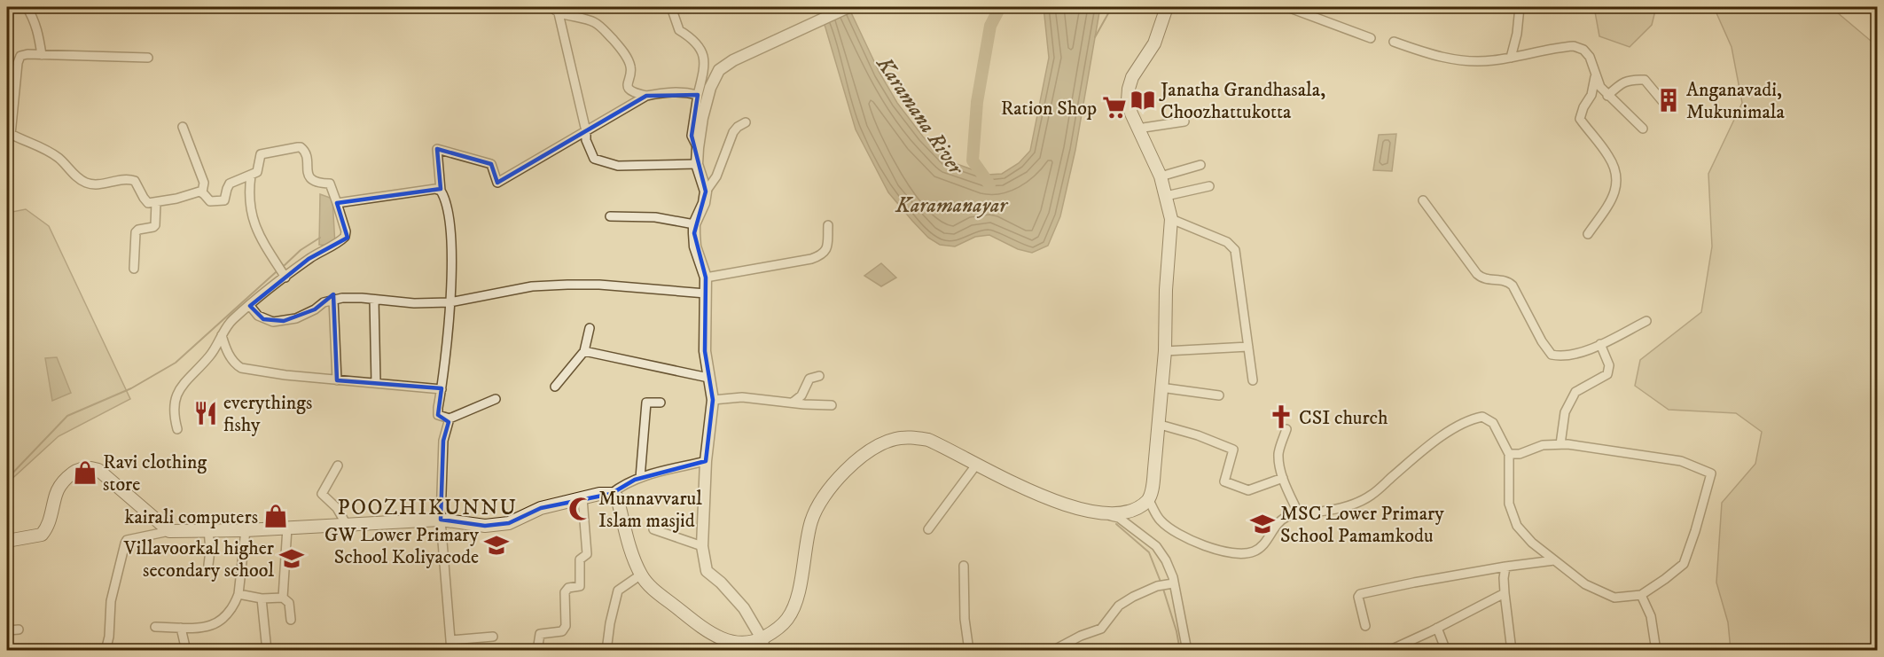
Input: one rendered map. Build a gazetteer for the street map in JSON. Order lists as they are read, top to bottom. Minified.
{"districts":["POOZHIKUNNU"],"water":["Karamana River","Karamanayar"],"places":{"library":["Janatha Grandhasala, Choozhattukotta"],"building":["Anganavadi, Mukunimala"],"supermarket":["Ration Shop"],"restaurant":["everythings fishy"],"church":["CSI church"],"shop":["Ravi clothing store","kairali computers"],"mosque":["Munnavvarul Islam masjid"],"school or university":["MSC Lower Primary School Pamamkodu","GW Lower Primary School Koliyacode","Villavoorkal higher secondary school"]}}
